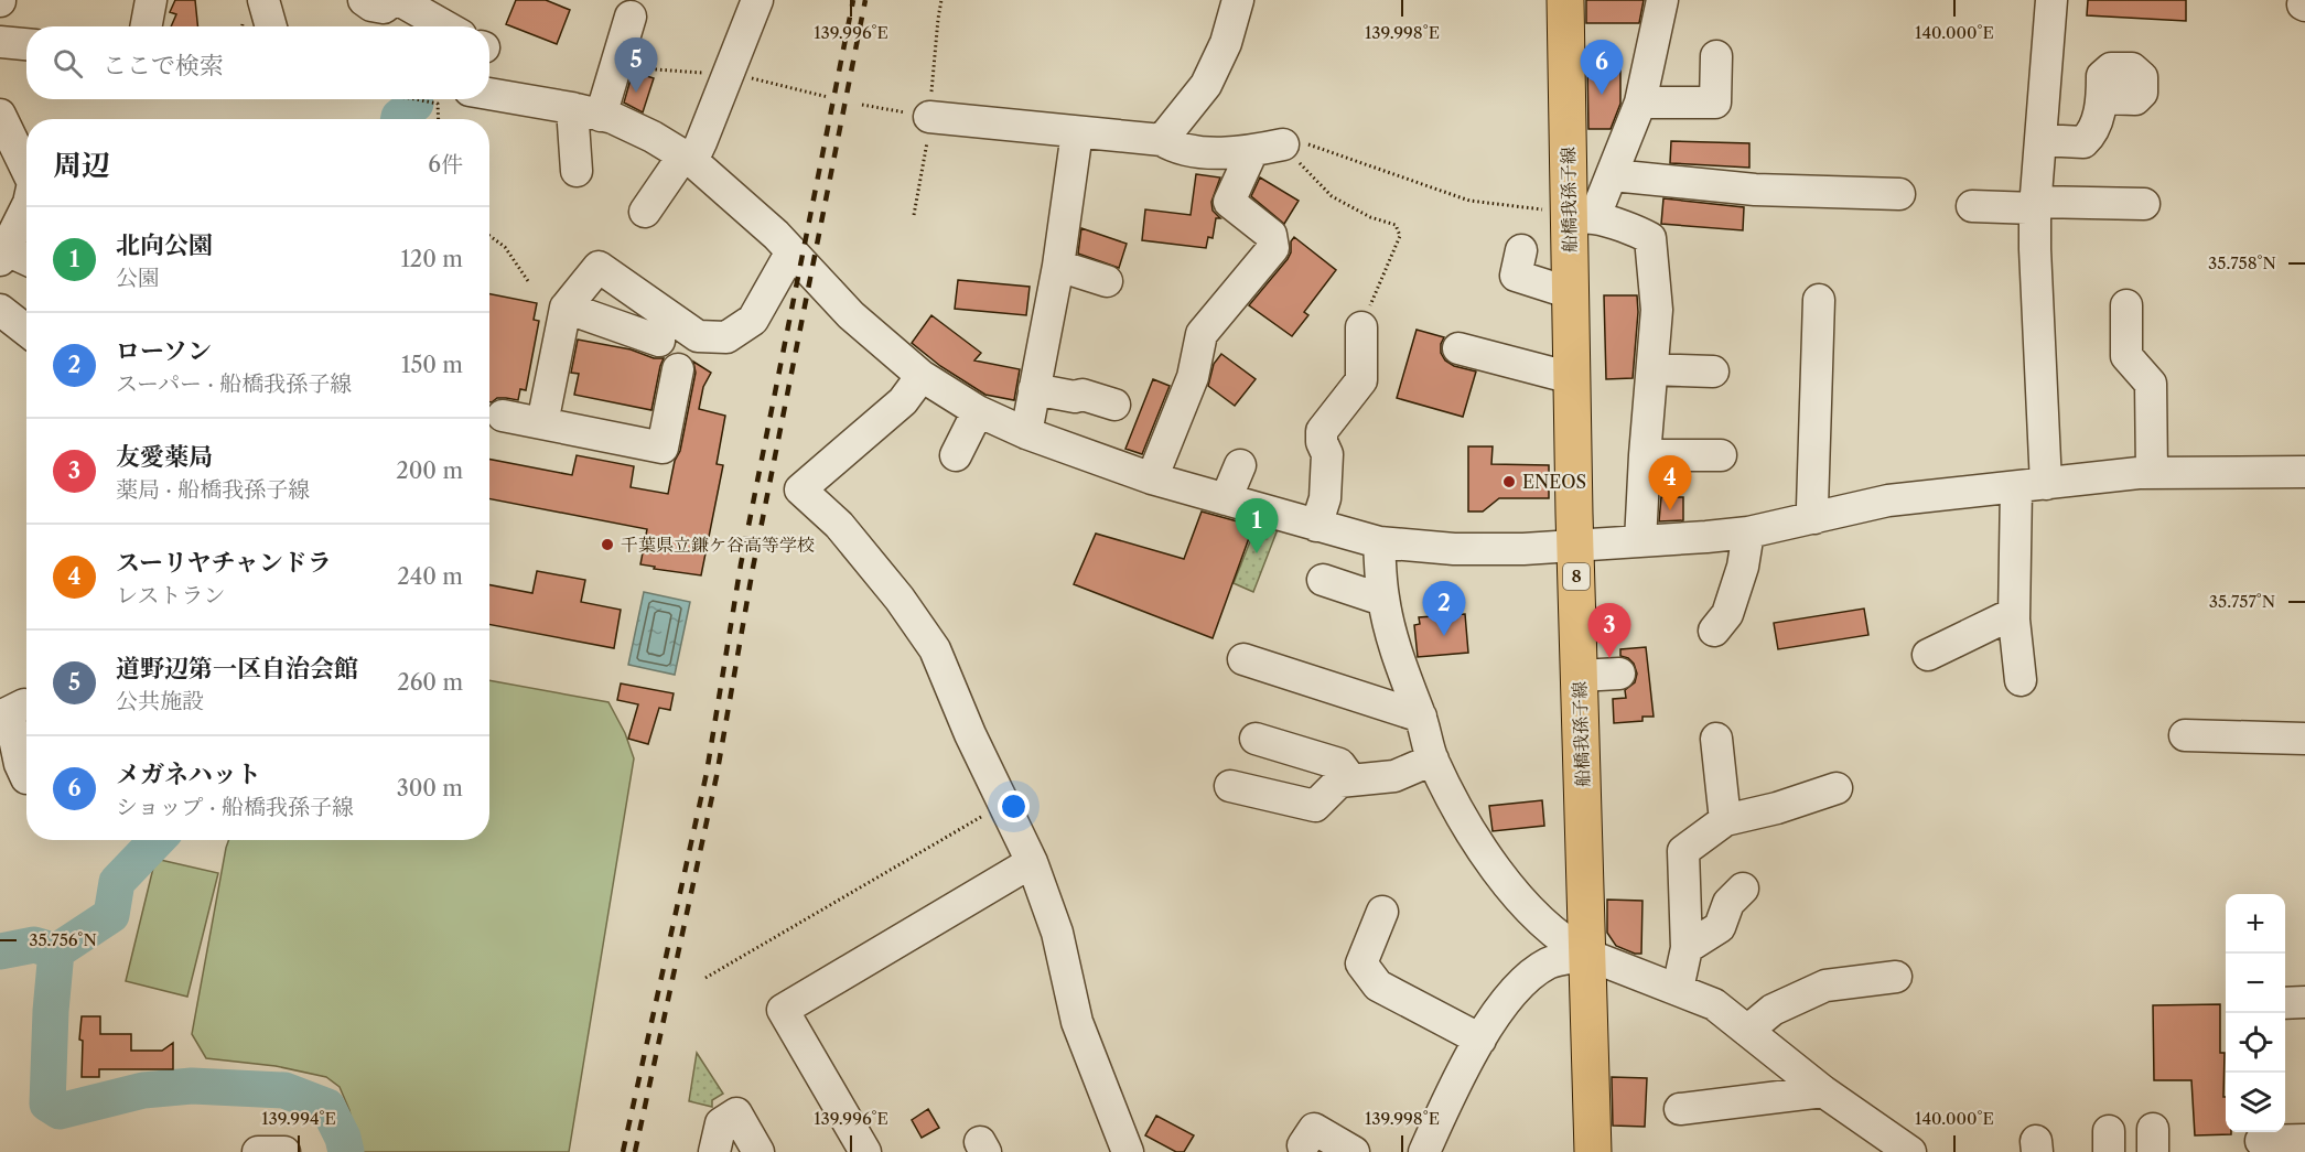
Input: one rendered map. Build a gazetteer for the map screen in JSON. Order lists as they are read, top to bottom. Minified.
{"streets":{"main road":["船橋我孫子線","8"]},"places":["ENEOS","千葉県立鎌ケ谷高等学校"],"page":{"search":"ここで検索","pins":["5","6","4","1","2","3"],"heading":["周辺","6件"],"list":[{"mark":"1","name":"北向公園","note":"公園","value":"120 m"},{"mark":"2","name":"ローソン","note":"スーパー · 船橋我孫子線","value":"150 m"},{"mark":"3","name":"友愛薬局","note":"薬局 · 船橋我孫子線","value":"200 m"},{"mark":"4","name":"スーリヤチャンドラ","note":"レストラン","value":"240 m"},{"mark":"5","name":"道野辺第一区自治会館","note":"公共施設","value":"260 m"},{"mark":"6","name":"メガネハット","note":"ショップ · 船橋我孫子線","value":"300 m"}],"map_buttons":["+","−"]},"coordinates":["139.996°E","139.998°E","140.000°E","35.758°N","35.757°N","35.756°N","139.994°E"]}
